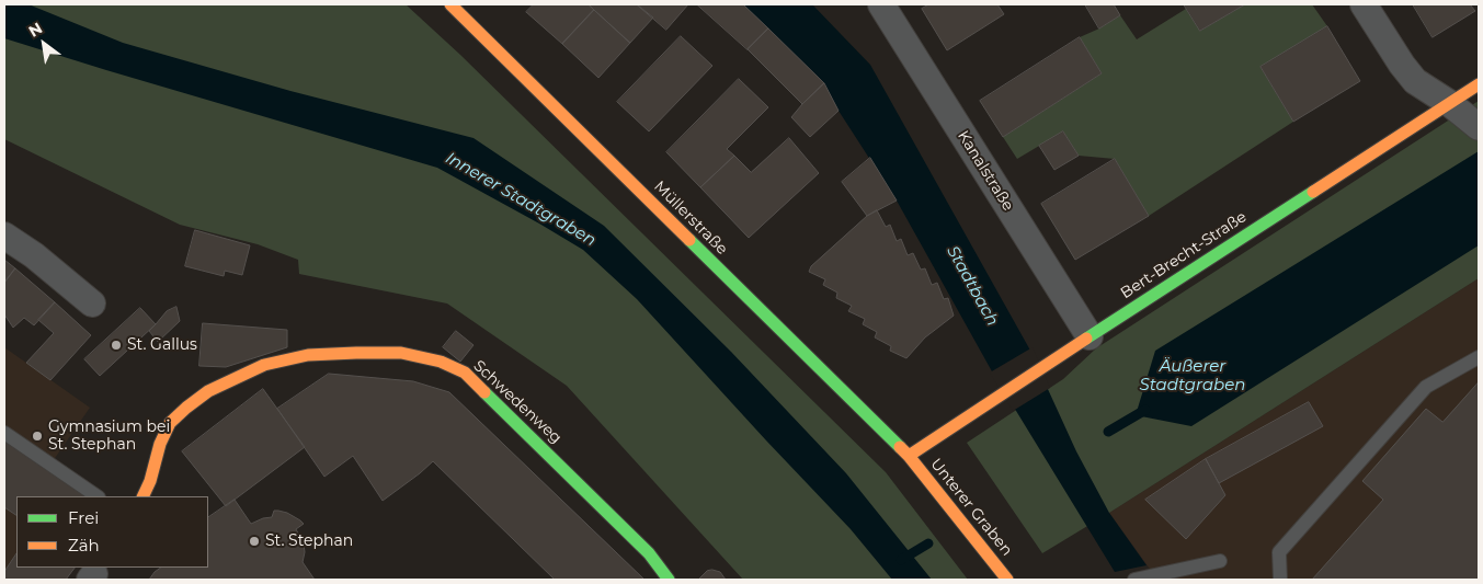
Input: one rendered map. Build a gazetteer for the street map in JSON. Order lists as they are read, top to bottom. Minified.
{"streets":{"street":["Kanalstraße","Müllerstraße","Bert-Brecht-Straße","Schwedenweg","Unterer Graben"]},"crossings":[["Kanalstraße","Bert-Brecht-Straße"],["Müllerstraße","Bert-Brecht-Straße"],["Müllerstraße","Unterer Graben"],["Bert-Brecht-Straße","Unterer Graben"]],"water":["Innerer Stadtgraben","Stadtbach","Äußerer Stadtgraben"],"places":["St. Gallus","Gymnasium bei St. Stephan","St. Stephan"],"legend":["Frei","Zäh"],"north":"top left"}
